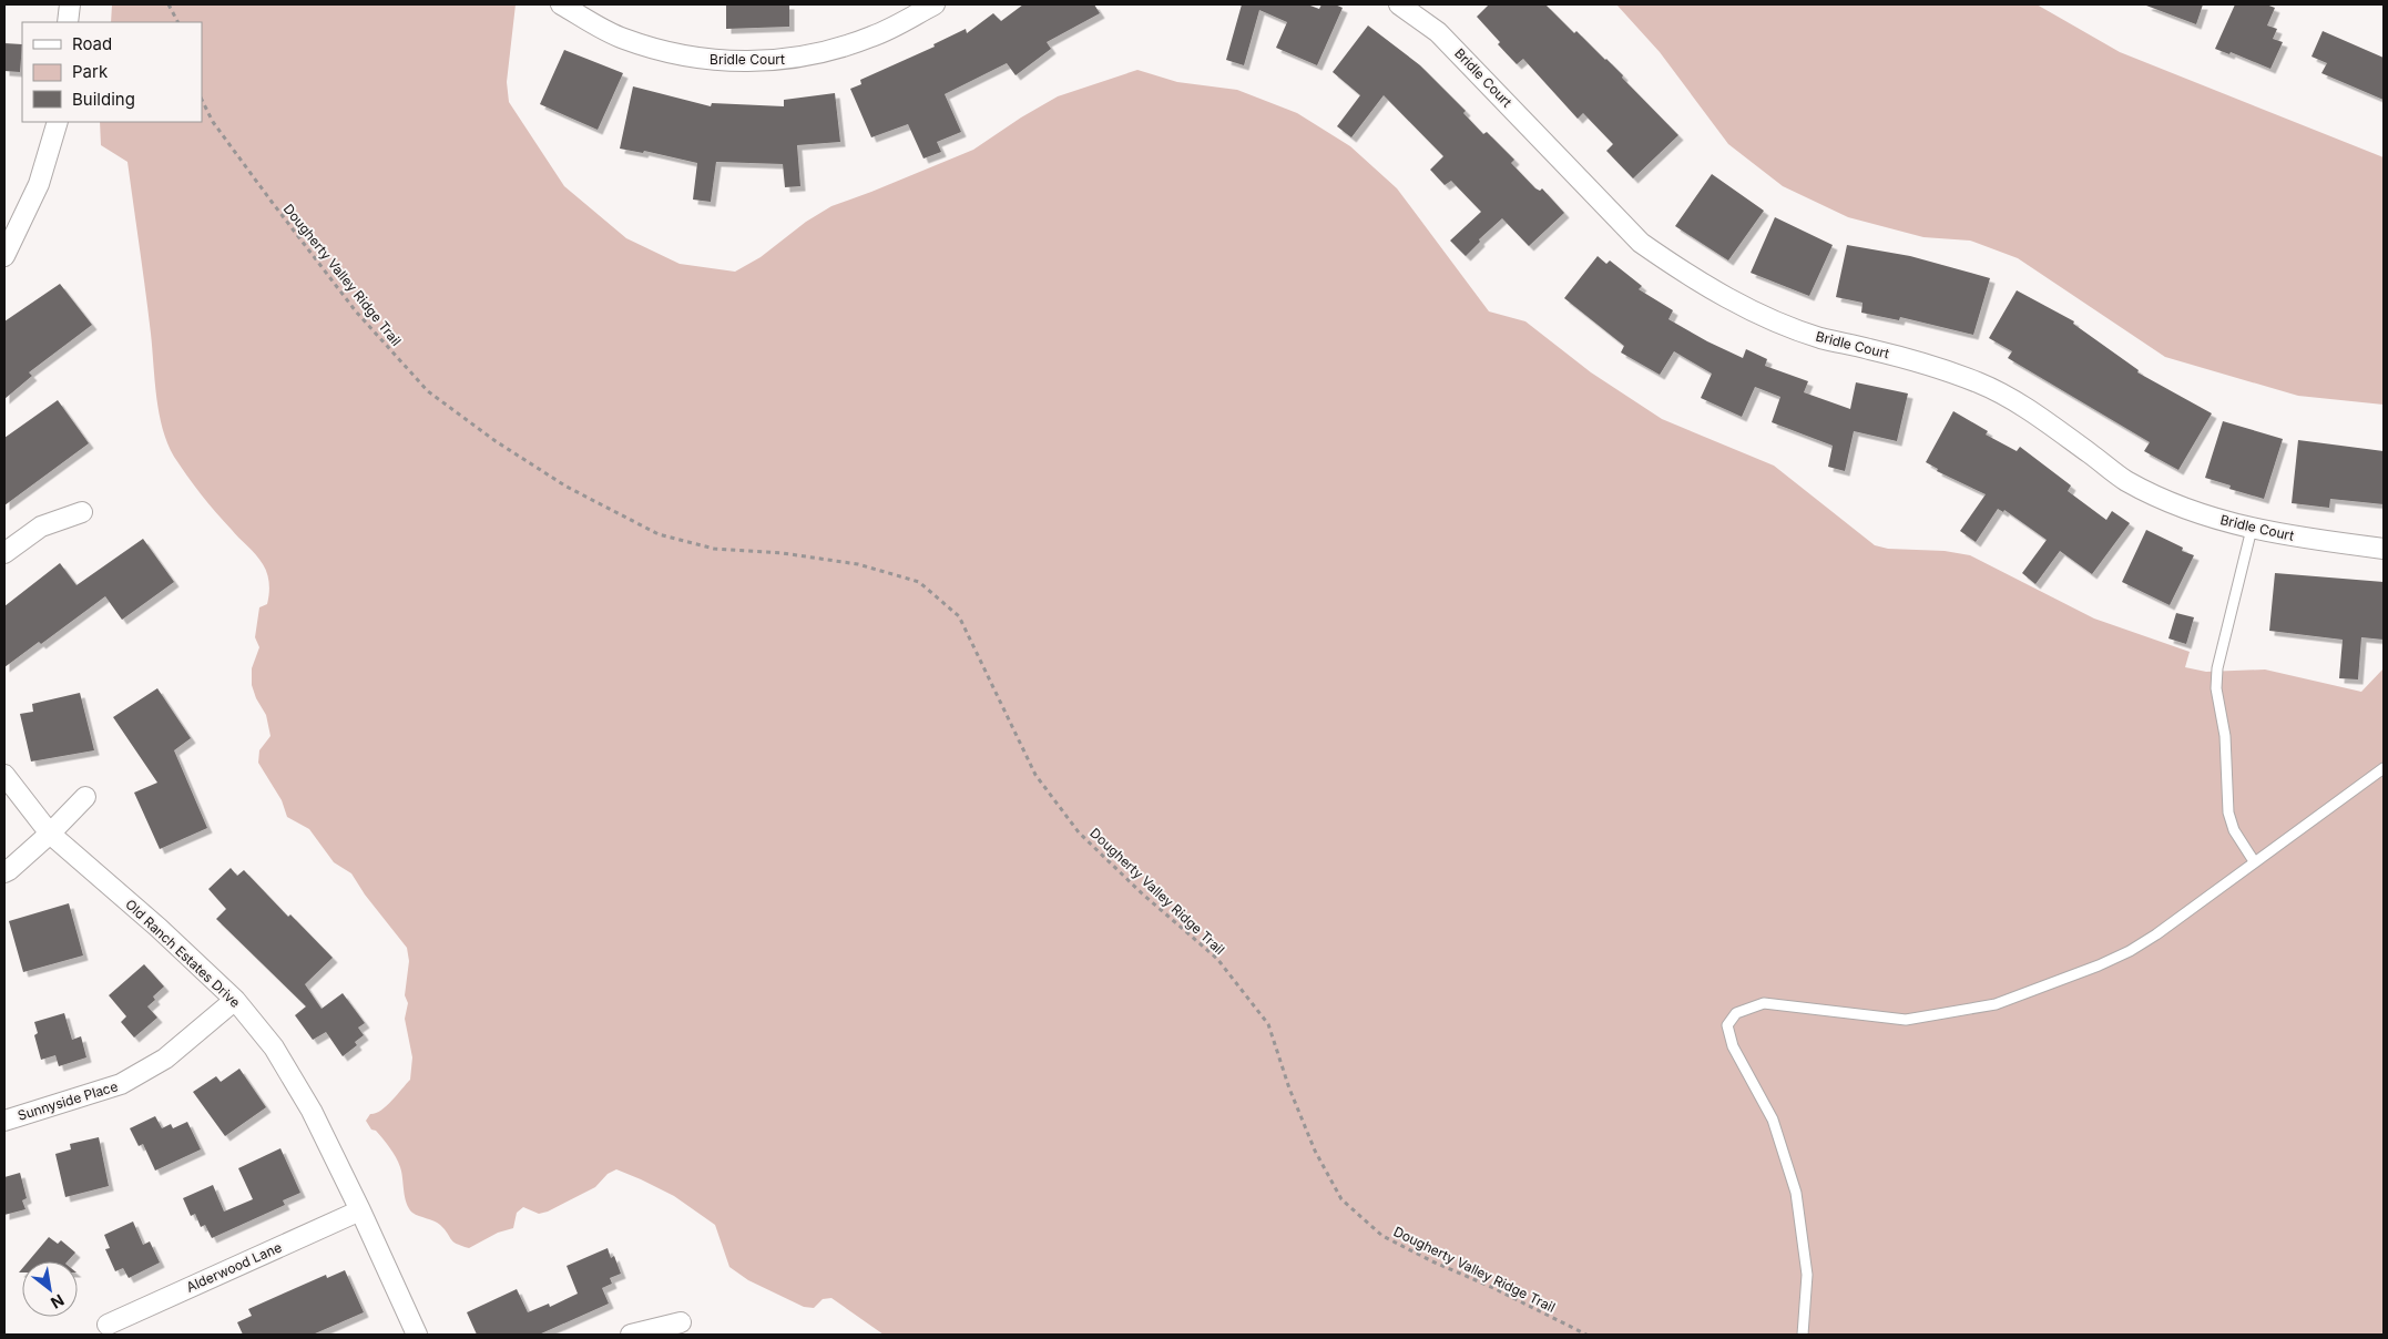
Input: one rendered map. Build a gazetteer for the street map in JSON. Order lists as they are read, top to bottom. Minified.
{"streets":{"street":["Bridle Court","Old Ranch Estates Drive","Sunnyside Place","Alderwood Lane"],"path":["Dougherty Valley Ridge Trail"]},"crossings":[["Old Ranch Estates Drive","Sunnyside Place"],["Old Ranch Estates Drive","Alderwood Lane"]],"legend":["Road","Park","Building"],"north":"bottom right"}
